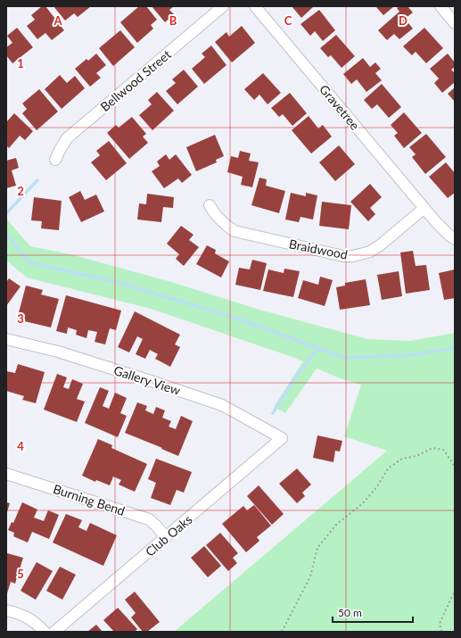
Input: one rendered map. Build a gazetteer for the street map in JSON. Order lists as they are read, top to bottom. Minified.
{"streets":{"street":["Bellwood Street","Gravetree","Braidwood","Gallery View","Burning Bend","Club Oaks"]},"crossings":[["Gravetree","Braidwood"],["Gallery View","Club Oaks"],["Burning Bend","Club Oaks"]],"scale_bar":"50 m","grid":{"columns":["A","B","C","D"],"rows":["1","2","3","4","5"]}}
